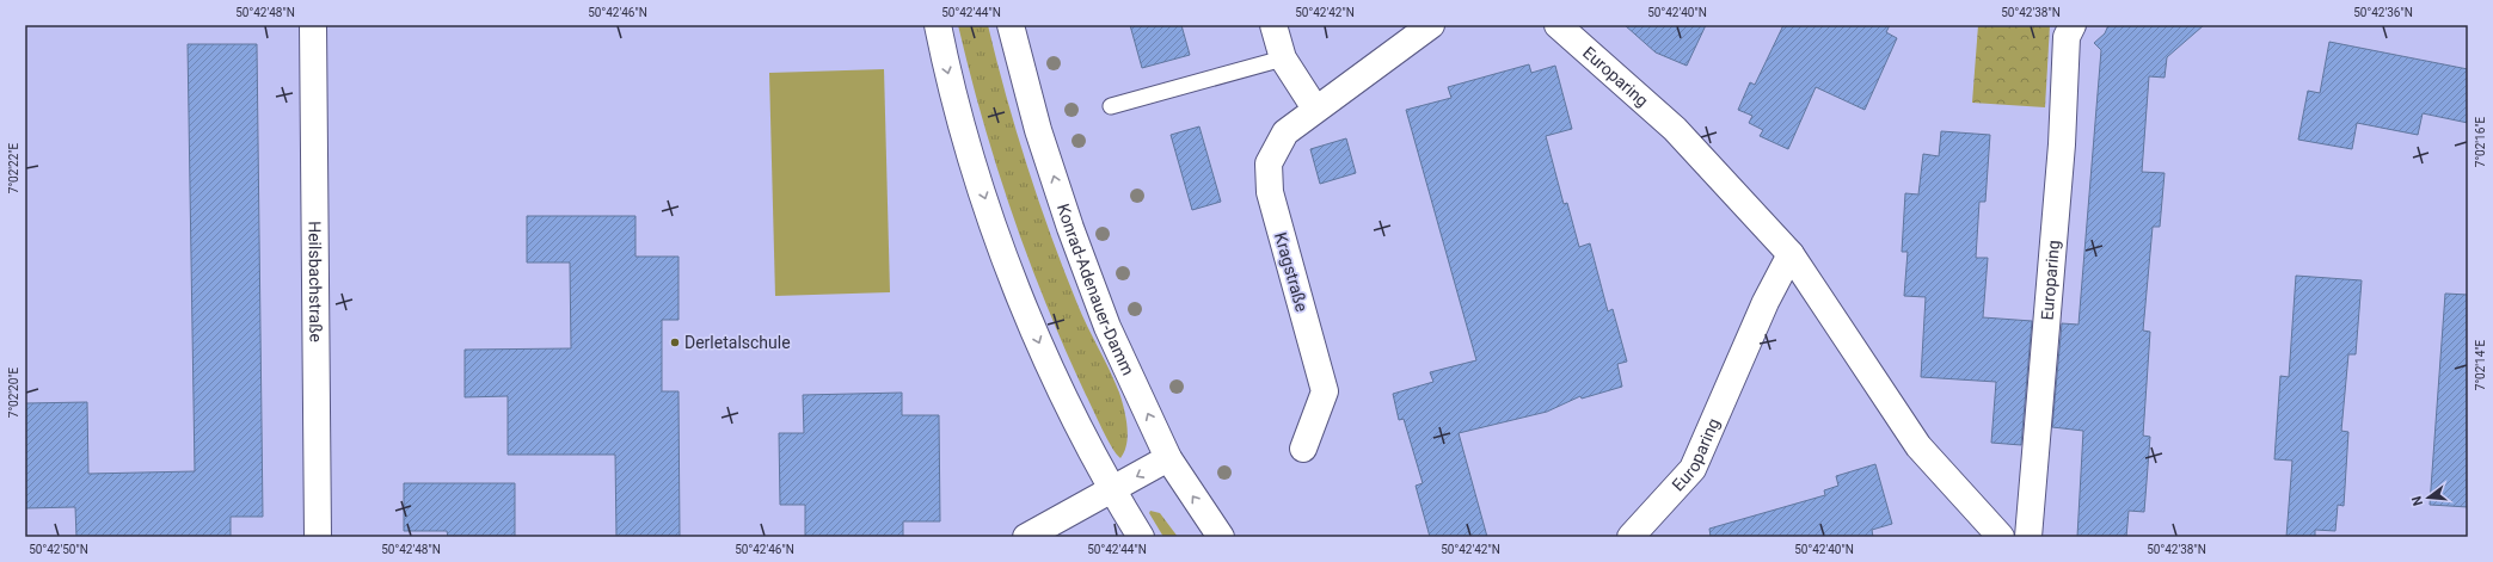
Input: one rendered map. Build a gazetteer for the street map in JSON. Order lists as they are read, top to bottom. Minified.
{"streets":{"street":["Europaring","Kragstraße","Heilsbachstraße","Konrad-Adenauer-Damm"]},"places":["Derletalschule"],"north":"left","coordinates":["50°42'48\"N","50°42'46\"N","50°42'44\"N","50°42'42\"N","50°42'40\"N","50°42'38\"N","50°42'36\"N","7°02'16\"E","7°02'22\"E","7°02'14\"E","7°02'20\"E","50°42'50\"N"]}
